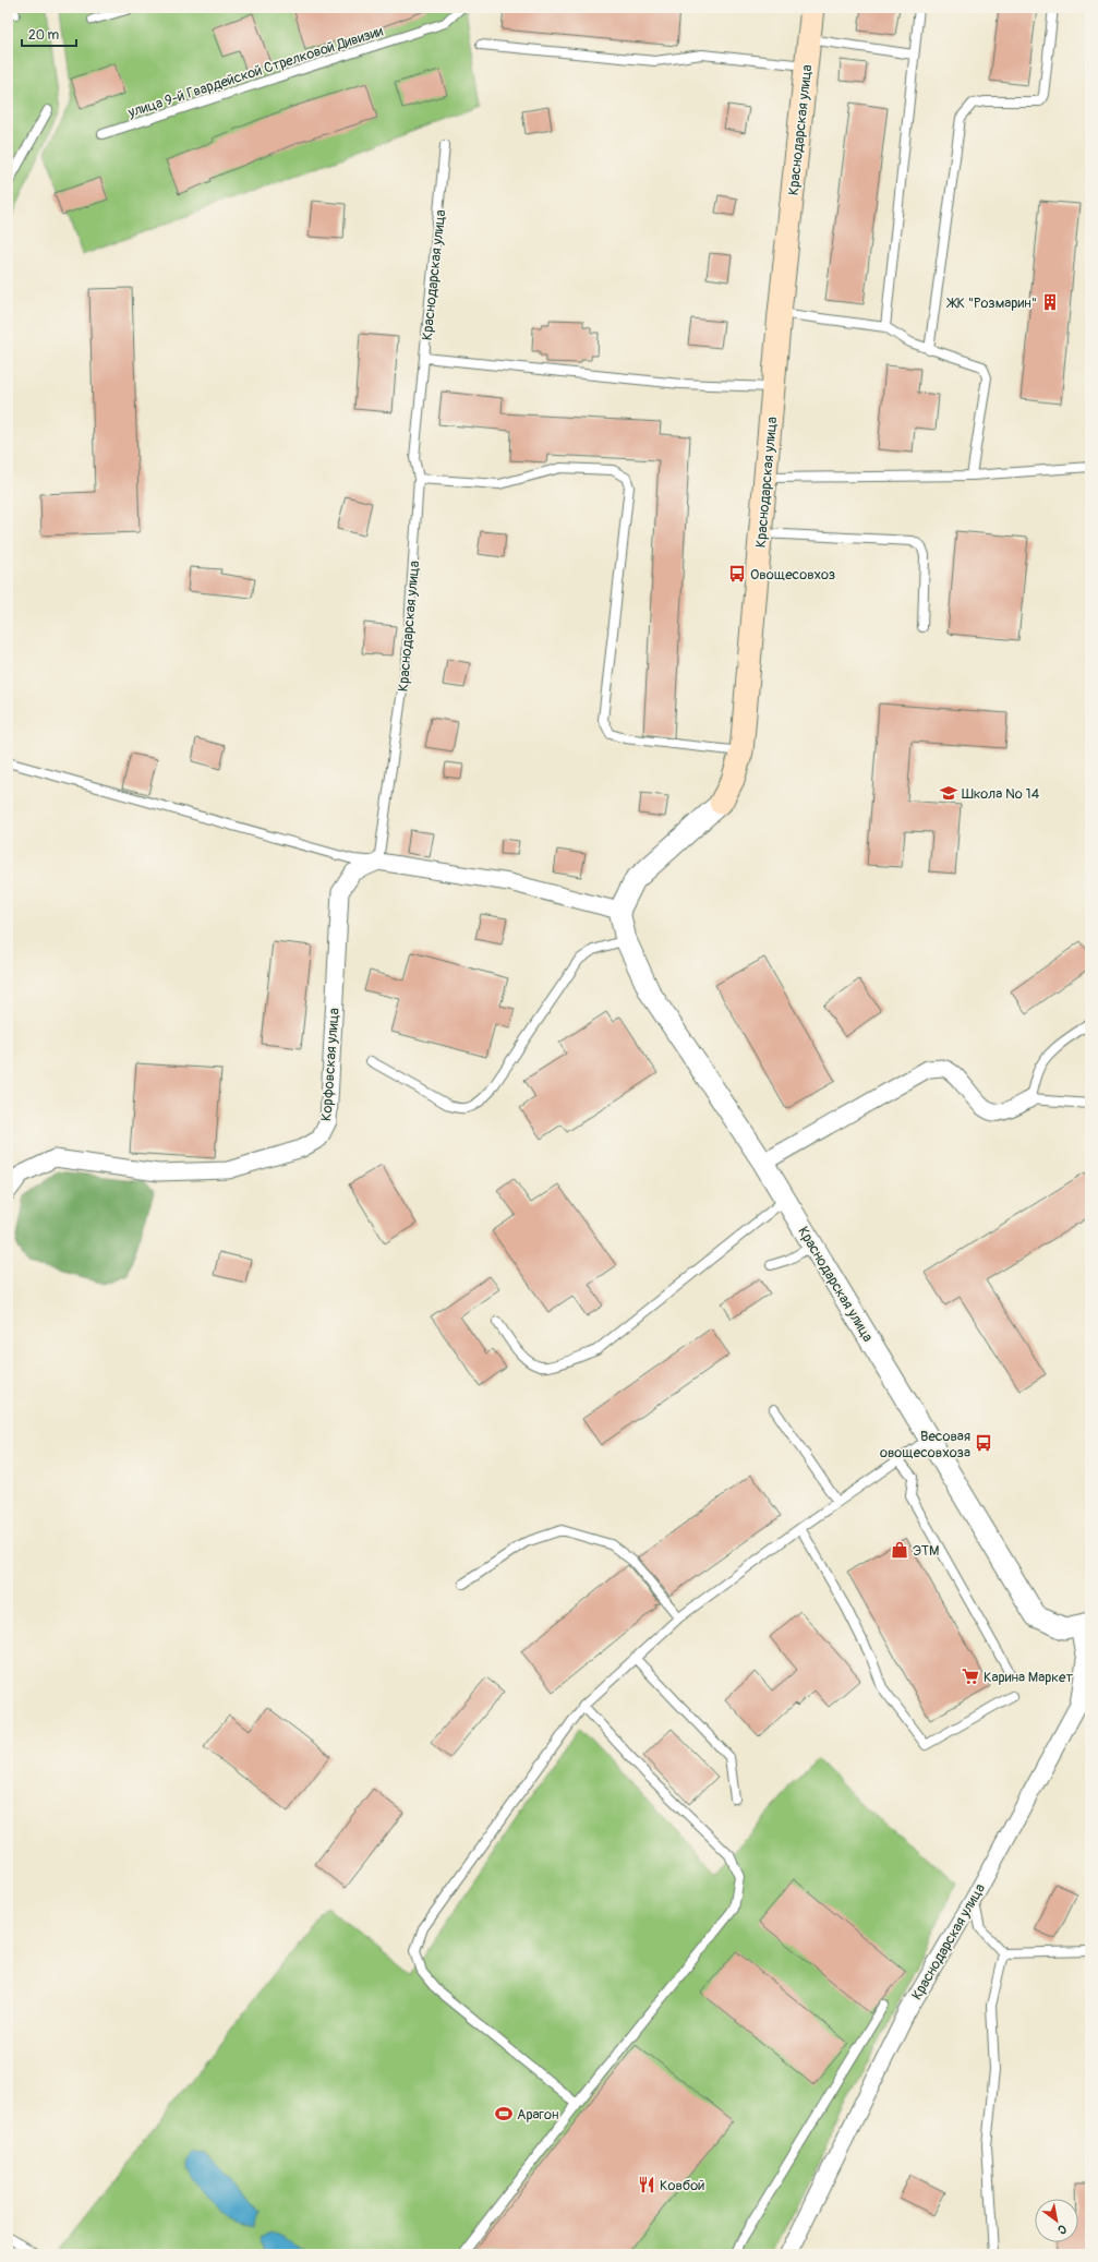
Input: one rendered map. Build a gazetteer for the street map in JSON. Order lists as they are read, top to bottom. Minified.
{"streets":{"main road":["Краснодарская улица"],"street":["Корфовская улица"],"lane":["улица 9-й Гвардейской Стрелковой Дивизии"]},"crossings":[["Краснодарская улица","Корфовская улица"]],"places":{"building":["ЖК \"Розмарин\""],"bus stop":["Овощесовхоз","Весовая овощесовхоза"],"school or university":["Школа № 14"],"shop":["ЭТМ"],"supermarket":["Карина Маркет"],"sports":["Арагон"],"restaurant":["Ковбой"]},"scale_bar":"20 m","north":"bottom right"}
